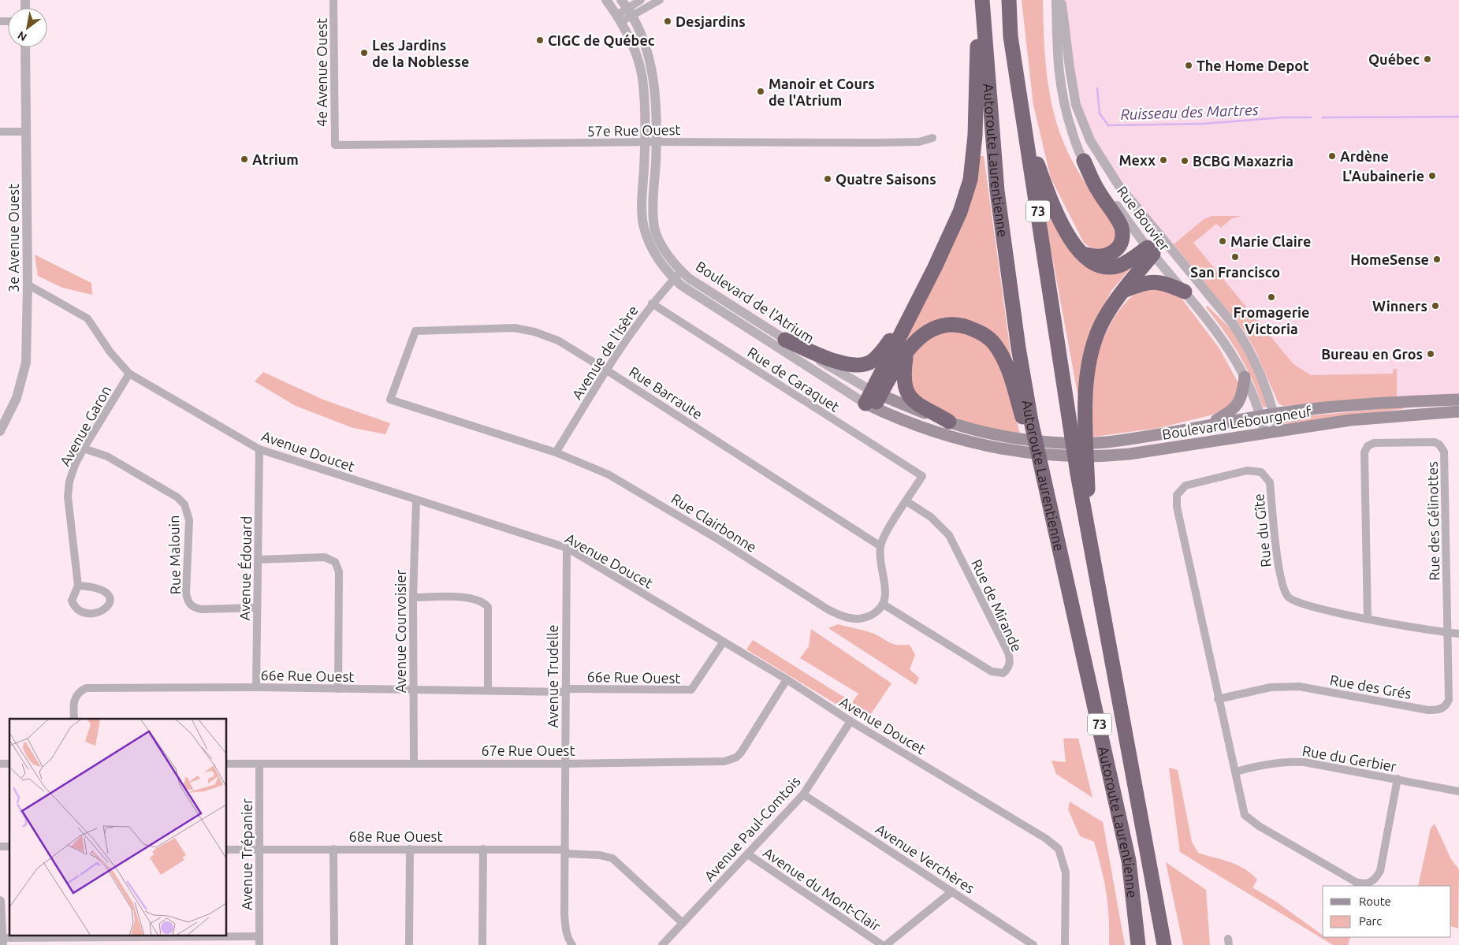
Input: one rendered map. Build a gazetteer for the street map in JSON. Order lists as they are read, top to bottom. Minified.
{"streets":{"highway":["Autoroute Laurentienne","73"],"main road":["Boulevard de l'Atrium","Boulevard Lebourgneuf"],"street":["4e Avenue Ouest","57e Rue Ouest","Rue Bouvier","3e Avenue Ouest","Avenue de l'Isère","Rue de Caraquet","Rue Barraute","Avenue Garon","Avenue Doucet","Rue des Gélinottes","Rue Clairbonne","Rue du Gîte","Rue Malouin","Avenue Édouard","Rue de Mirande","Avenue Courvoisier","66e Rue Ouest","Avenue Trudelle","Rue des Grés","67e Rue Ouest","Rue du Gerbier","Avenue Paul-Comtois","68e Rue Ouest","Avenue Trépanier","Avenue Verchères","Avenue du Mont-Clair"]},"crossings":[["4e Avenue Ouest","57e Rue Ouest"],["57e Rue Ouest","Boulevard de l'Atrium"],["Rue Bouvier","Boulevard Lebourgneuf"],["3e Avenue Ouest","Avenue Doucet"],["Boulevard de l'Atrium","Avenue de l'Isère"],["Boulevard de l'Atrium","Boulevard Lebourgneuf"],["Avenue de l'Isère","Rue de Caraquet"],["Avenue de l'Isère","Rue Barraute"],["Avenue de l'Isère","Rue Clairbonne"],["Rue de Caraquet","Rue de Mirande"],["Rue Barraute","Rue Clairbonne"],["Avenue Garon","Avenue Doucet"],["Avenue Garon","Rue Malouin"],["Avenue Doucet","Avenue Édouard"],["Avenue Doucet","Avenue Courvoisier"],["Avenue Doucet","66e Rue Ouest"],["Avenue Doucet","Avenue Trudelle"],["Avenue Doucet","67e Rue Ouest"],["Avenue Doucet","Avenue Paul-Comtois"],["Rue des Gélinottes","Rue du Gîte"],["Rue des Gélinottes","Rue des Grés"],["Rue Clairbonne","Rue de Mirande"],["Rue du Gîte","Rue des Grés"],["Rue du Gîte","Rue du Gerbier"],["Rue Malouin","Avenue Édouard"],["Avenue Édouard","66e Rue Ouest"],["Avenue Courvoisier","66e Rue Ouest"],["Avenue Courvoisier","67e Rue Ouest"],["66e Rue Ouest","Avenue Trudelle"],["Avenue Trudelle","67e Rue Ouest"],["Avenue Trudelle","68e Rue Ouest"],["67e Rue Ouest","Avenue Trépanier"],["Avenue Paul-Comtois","68e Rue Ouest"],["Avenue Paul-Comtois","Avenue Verchères"],["Avenue Paul-Comtois","Avenue du Mont-Clair"],["68e Rue Ouest","Avenue Trépanier"]],"water":["Ruisseau des Martres"],"places":["Desjardins","CIGC de Québec","Les Jardins de la Noblesse","Québec","The Home Depot","Manoir et Cours de l'Atrium","Ardène","Atrium","Mexx","BCBG Maxazria","L'Aubainerie","Quatre Saisons","Marie Claire","San Francisco","HomeSense","Fromagerie Victoria","Winners","Bureau en Gros"],"legend":["Route","Parc"],"north":"bottom left"}
